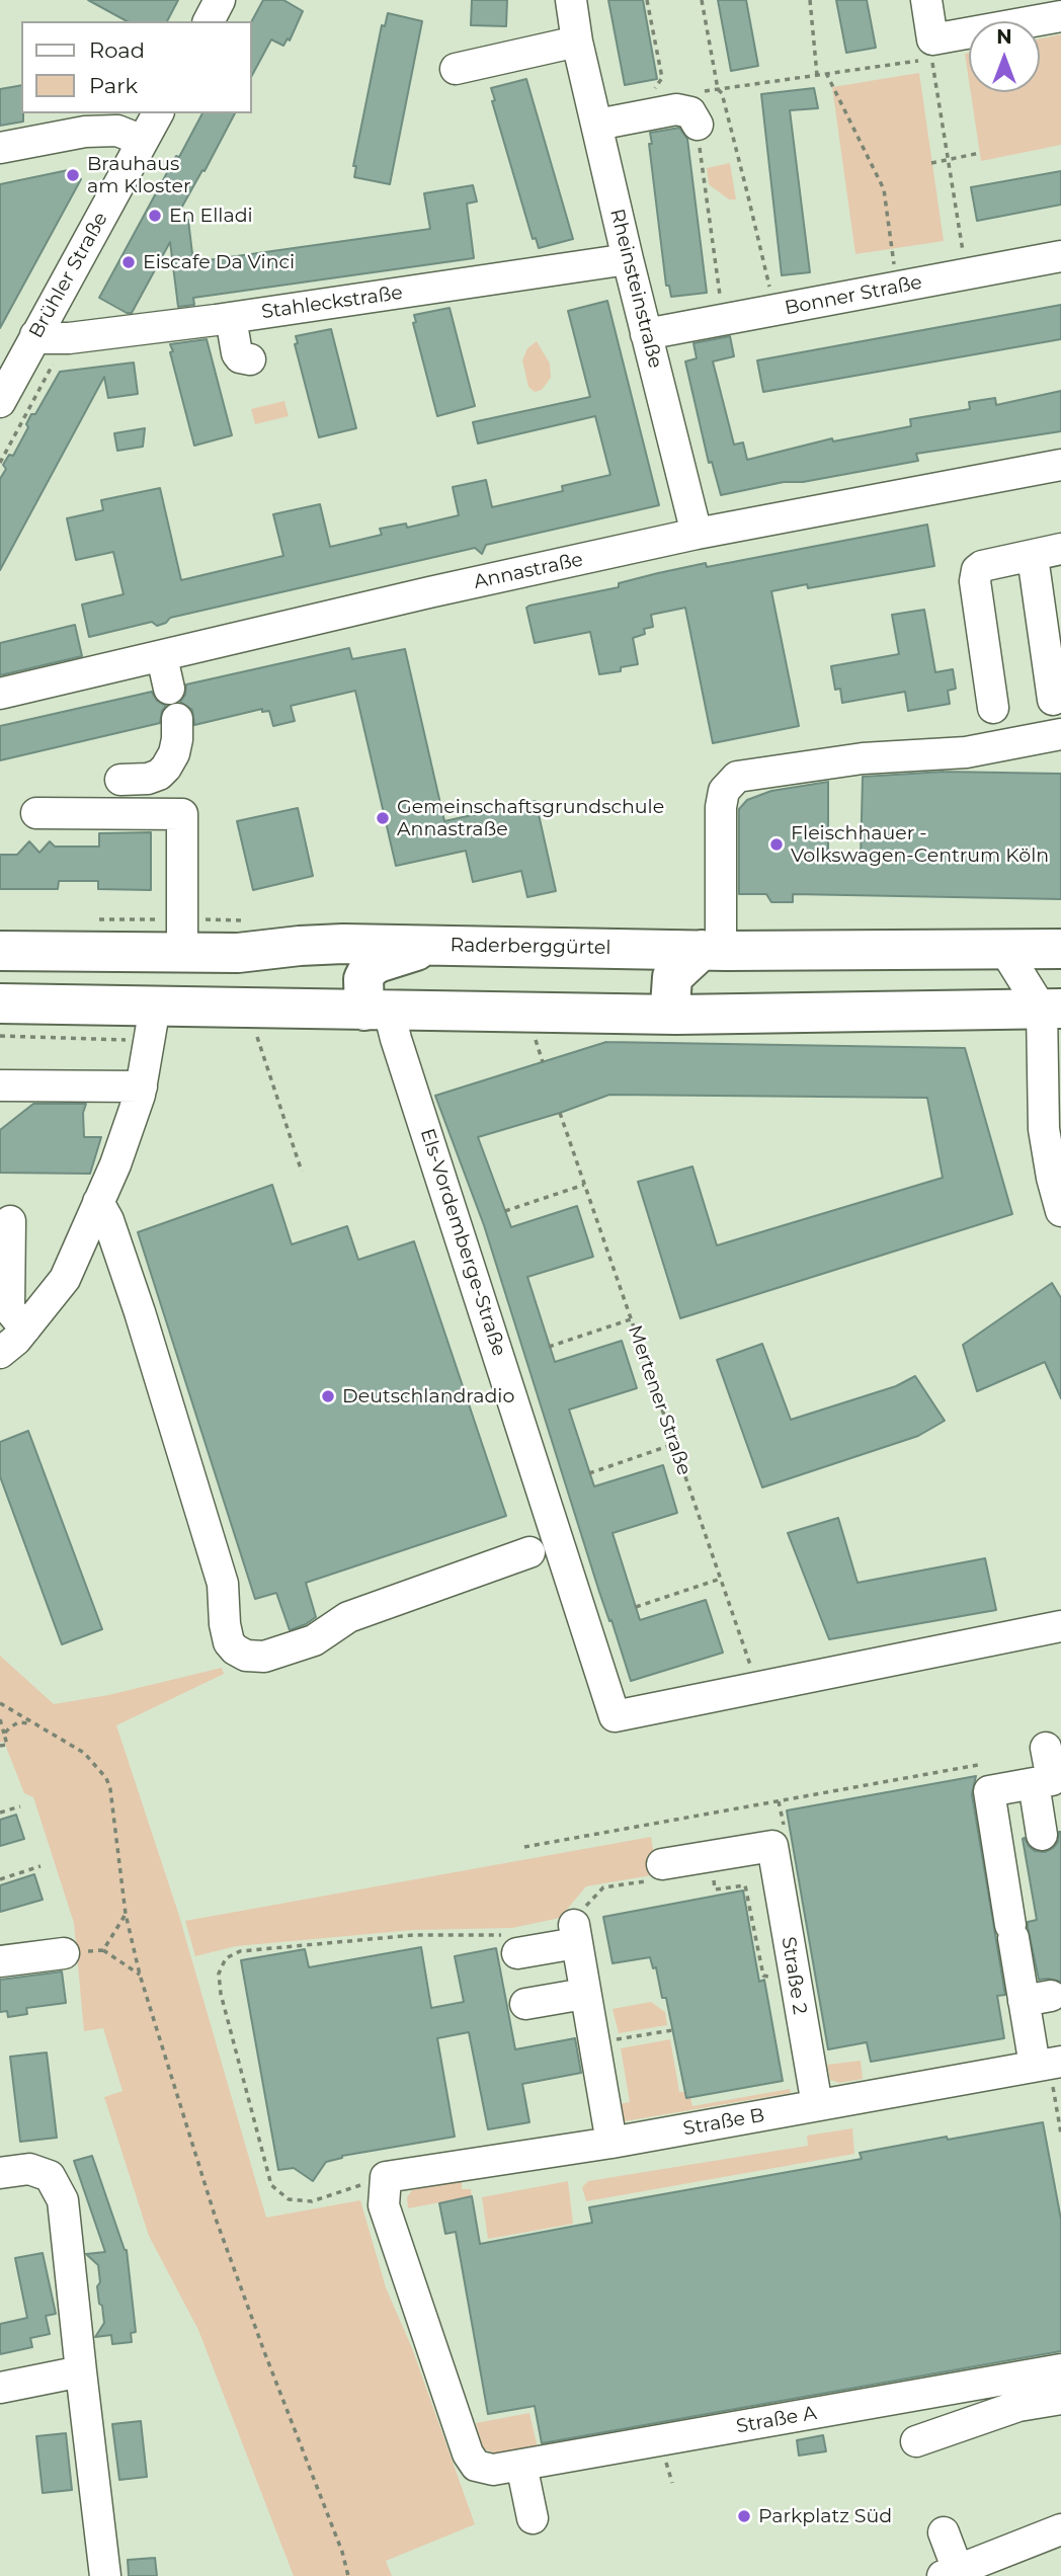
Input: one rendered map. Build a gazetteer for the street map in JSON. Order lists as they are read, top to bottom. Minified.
{"streets":{"main road":["Raderberggürtel"],"street":["Brühler Straße","Rheinsteinstraße","Bonner Straße","Stahleckstraße","Annastraße","Els-Vordemberge-Straße","Straße 2","Straße B","Straße A"],"path":["Mertener Straße"]},"crossings":[["Brühler Straße","Stahleckstraße"],["Rheinsteinstraße","Bonner Straße"],["Rheinsteinstraße","Stahleckstraße"],["Rheinsteinstraße","Annastraße"],["Els-Vordemberge-Straße","Mertener Straße"],["Straße 2","Straße B"]],"places":["Brauhaus am Kloster","En Elladi","Eiscafe Da Vinci","Gemeinschaftsgrundschule Annastraße","Fleischhauer - Volkswagen-Centrum Köln","Deutschlandradio","Parkplatz Süd"],"legend":["Road","Park"],"north":"top"}
